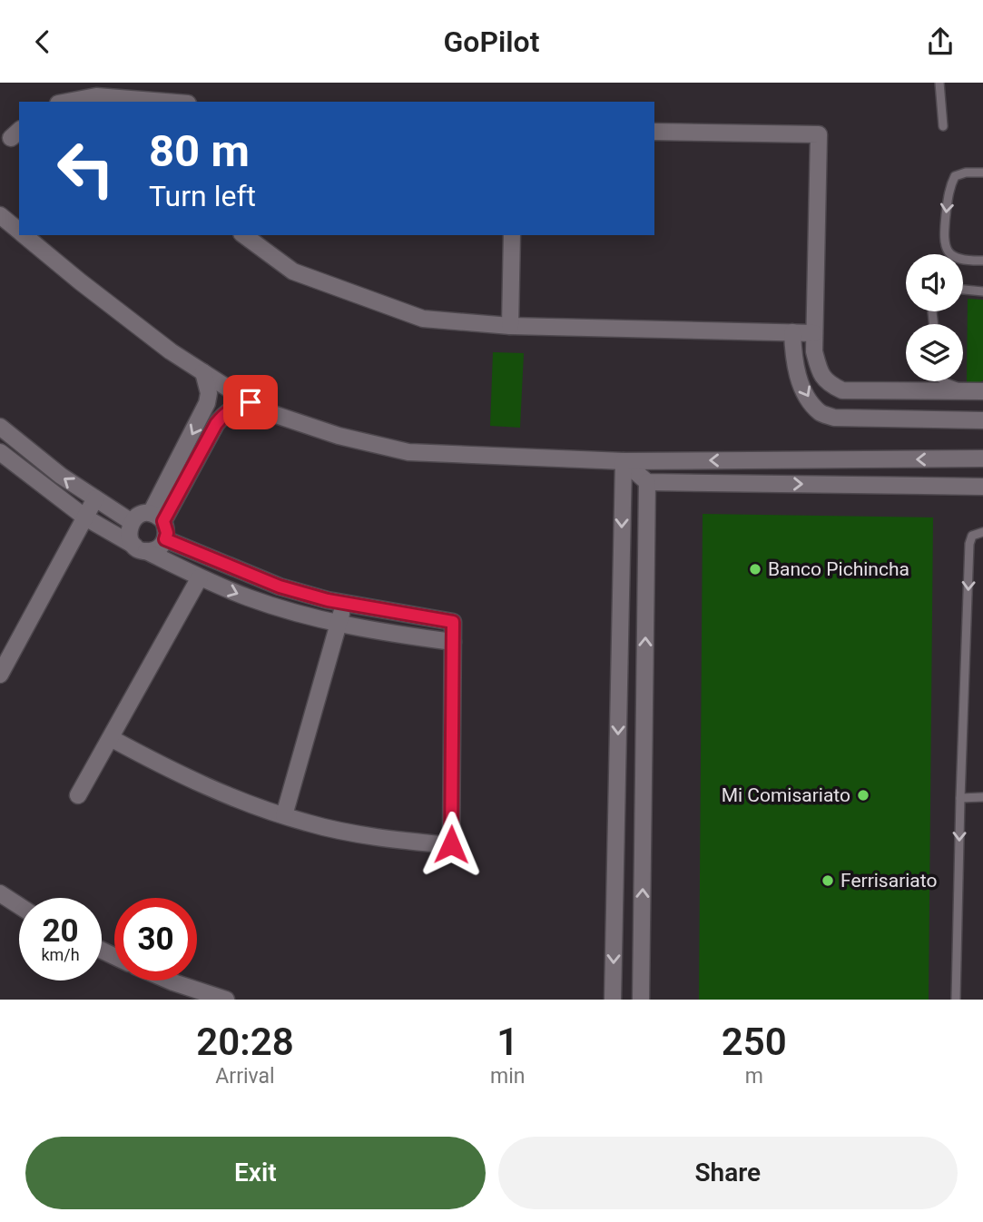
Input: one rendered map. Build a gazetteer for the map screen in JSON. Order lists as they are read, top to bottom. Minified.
{"places":["Banco Pichincha","Mi Comisariato","Ferrisariato"],"page":{"header":"GoPilot","turn":["80 m","Turn left"],"speed":"20 km/h","limit":"30","eta":["20:28","Arrival","1","min","250","m"],"buttons":["Exit","Share"]}}
